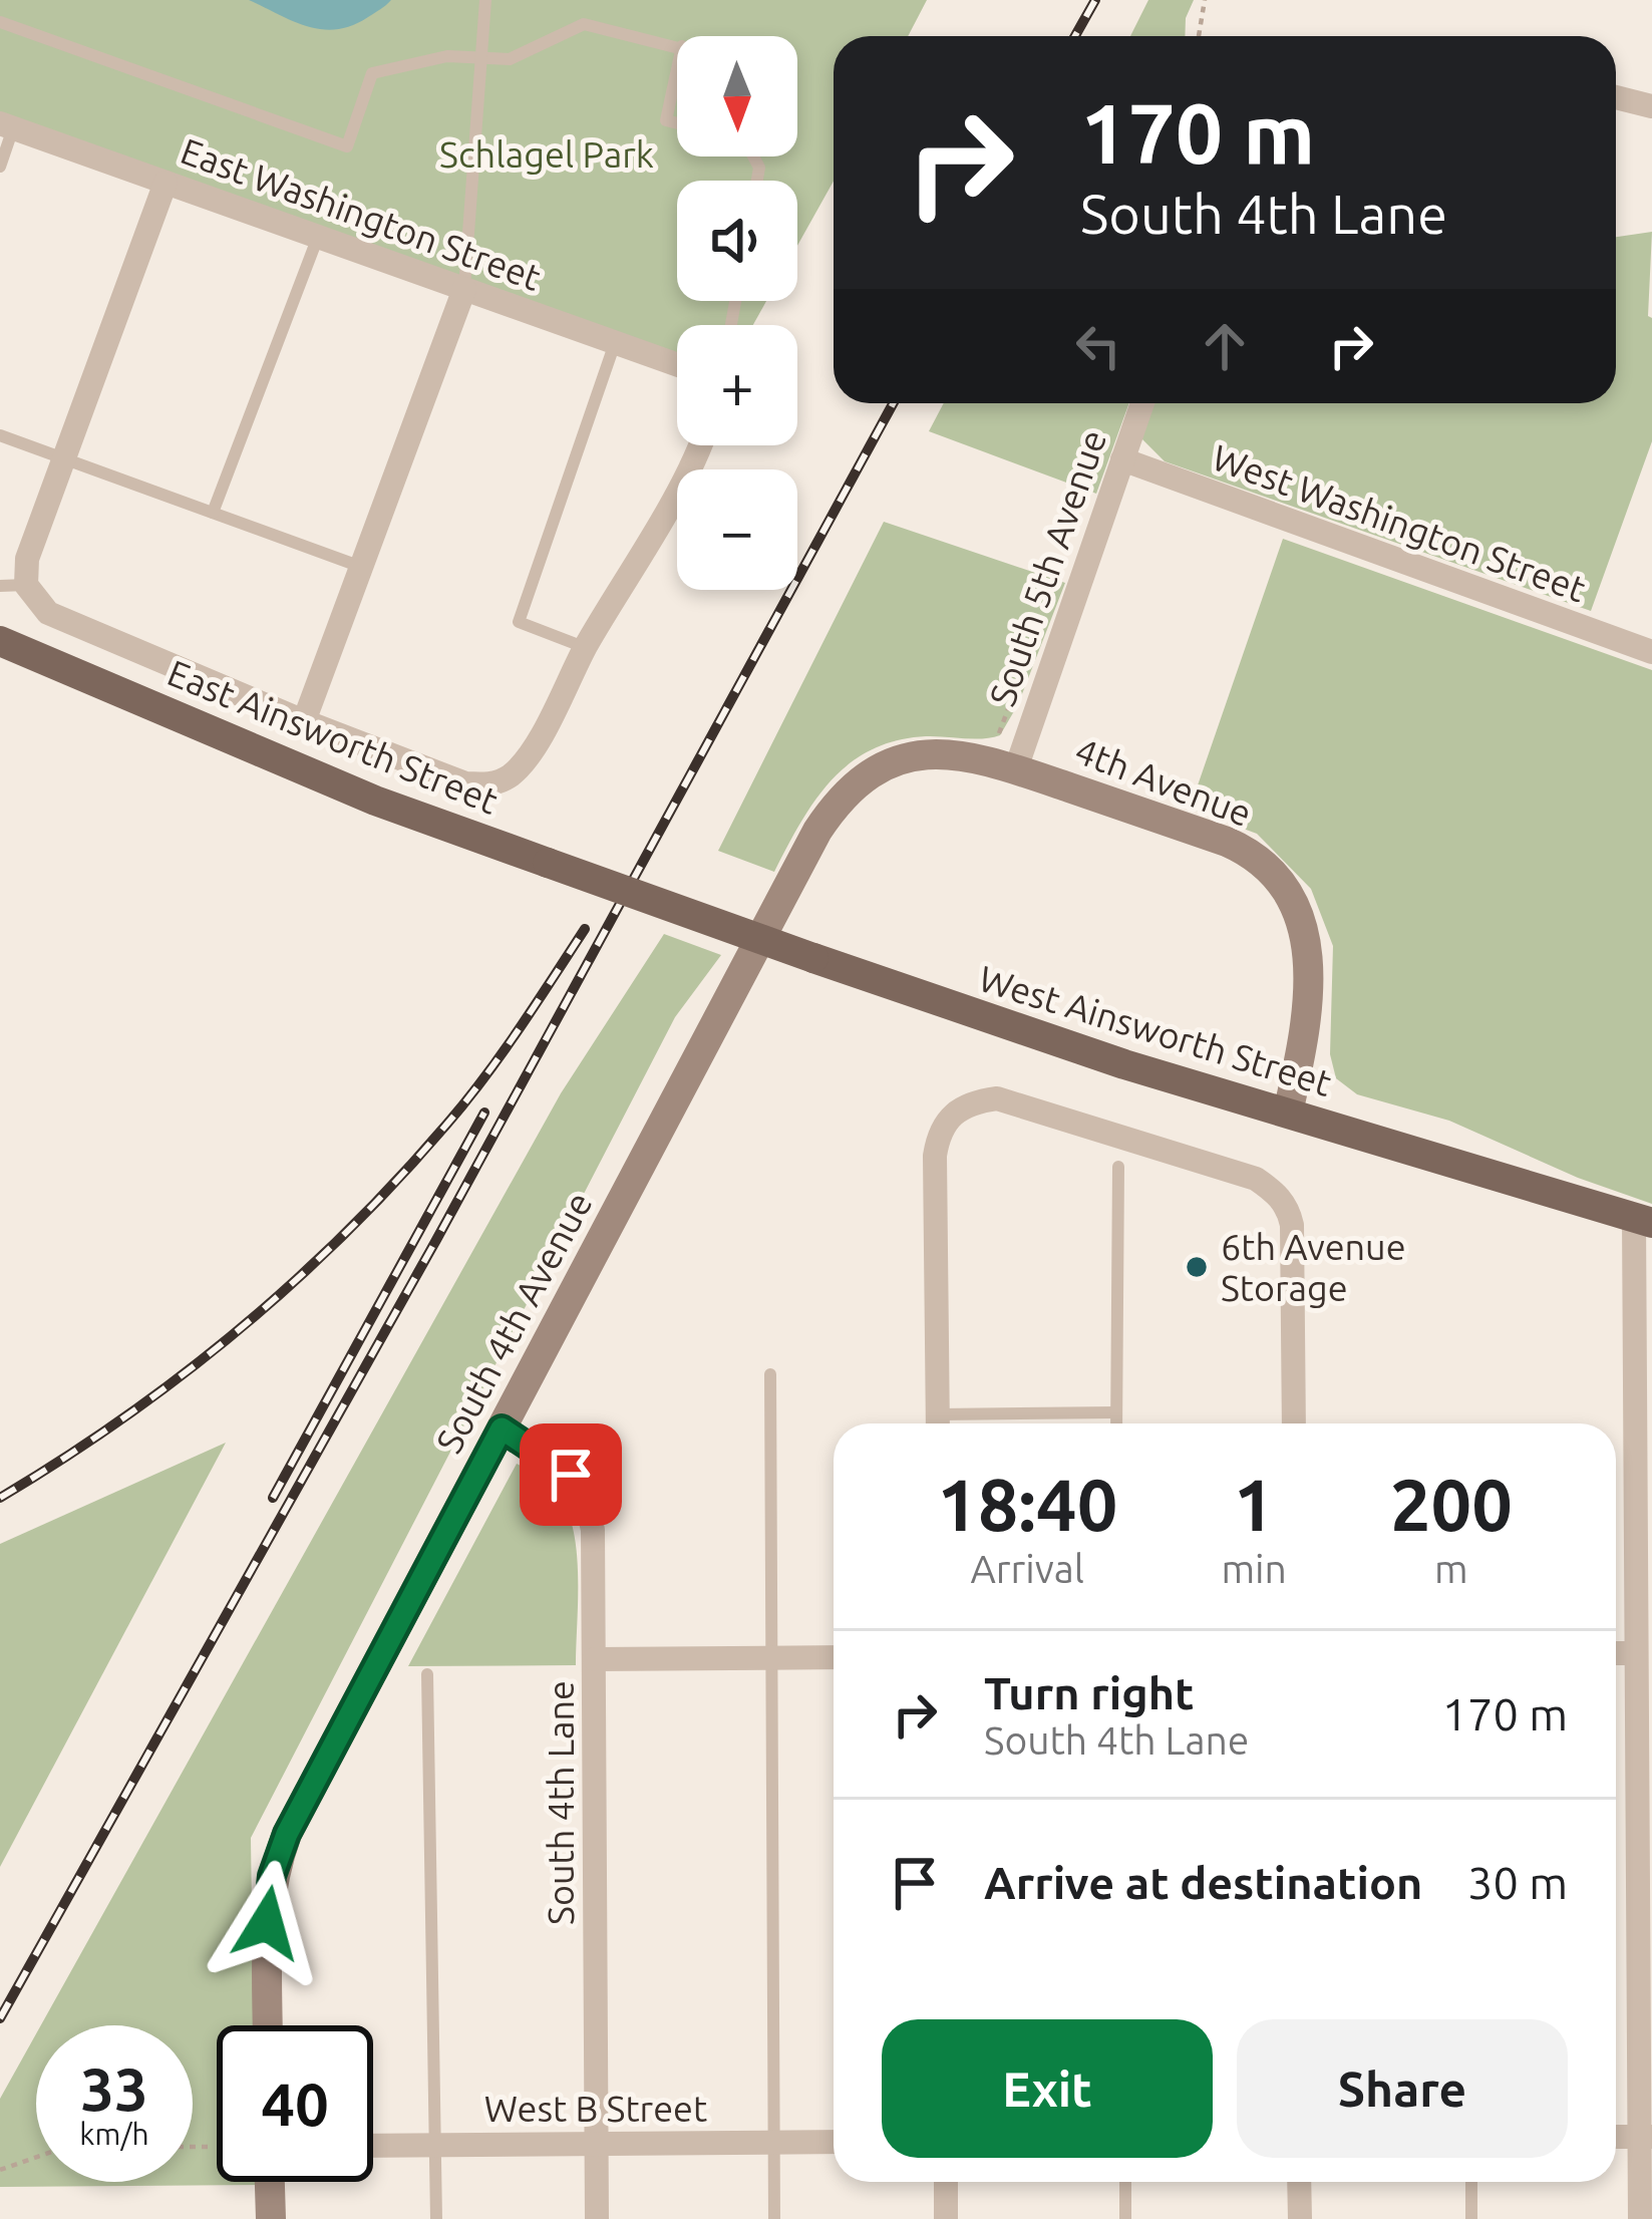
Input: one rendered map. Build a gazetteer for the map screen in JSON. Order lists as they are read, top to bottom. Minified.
{"streets":{"main road":["East Ainsworth Street","West Ainsworth Street"],"street":["East Washington Street","West Washington Street","South 5th Avenue","4th Avenue","South 4th Avenue","South 4th Lane","West B Street"]},"crossings":[["West Washington Street","South 5th Avenue"],["South 5th Avenue","4th Avenue"],["South 5th Avenue","South 4th Avenue"],["East Ainsworth Street","West Ainsworth Street"],["4th Avenue","West Ainsworth Street"],["4th Avenue","South 4th Avenue"],["South 4th Avenue","South 4th Lane"],["South 4th Lane","West B Street"]],"parks":["Schlagel Park"],"places":["6th Avenue Storage"],"north":"bottom","page":{"map_buttons":["+","−"],"turn":["170 m","South 4th Lane"],"eta":["18:40","Arrival","1","min","200","m"],"list":[{"name":"Turn right","note":"South 4th Lane","value":"170 m"},{"name":"Arrive at destination","value":"30 m"}],"buttons":["Exit","Share"],"speed":"33 km/h","limit":"40"}}
